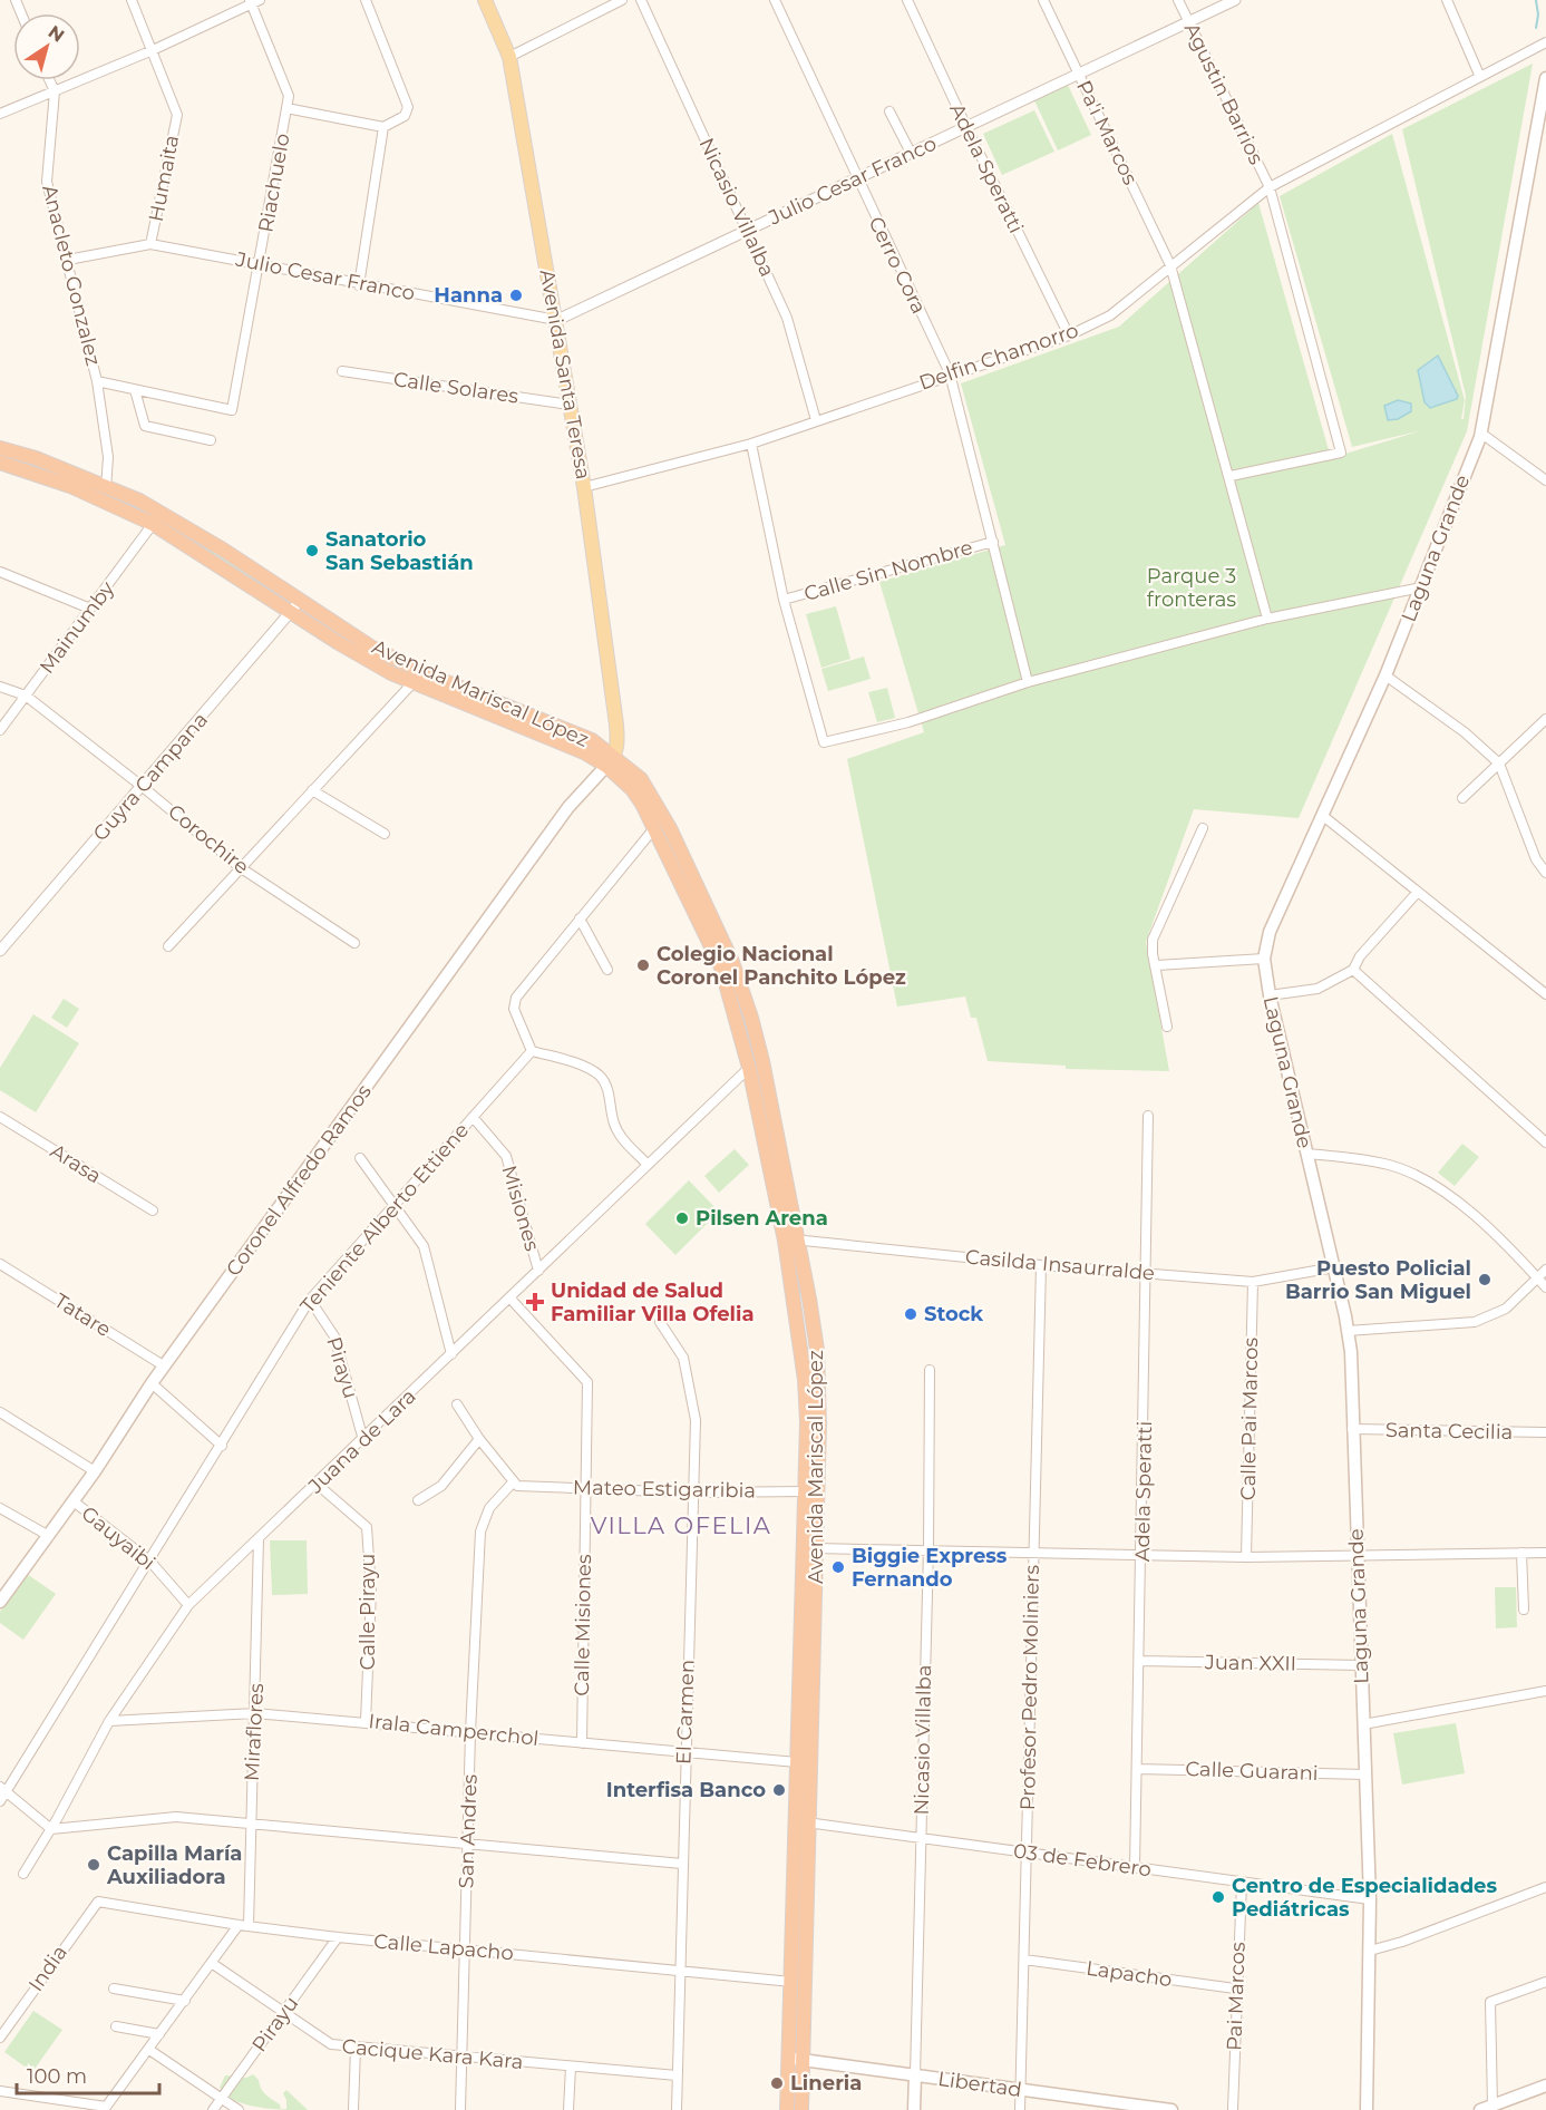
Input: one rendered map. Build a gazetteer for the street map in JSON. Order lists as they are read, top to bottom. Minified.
{"streets":{"highway":["Avenida Mariscal López"],"main road":["Nicasio Villalba","Avenida Santa Teresa","Laguna Grande","Coronel Alfredo Ramos","Libertad"],"street":["Agustin Barrios","Pa'i Marcos","Adela Speratti","Humaita","Julio Cesar Franco","Riachuelo","Cerro Cora","Anacleto Gonzalez","Delfin Chamorro","Calle Solares","Calle Sin Nombre","Mainumby","Guyra Campana","Corochire","Arasa","Misiones","Teniente Alberto Ettiene","Casilda Insaurralde","Tatare","Pirayu","Calle Pai Marcos","Santa Cecilia","Juana de Lara","Mateo Estigarribia","Gauyaibi","Calle Pirayu","Calle Misiones","Juan XXII","Profesor Pedro Moliniers","El Carmen","Irala Camperchol","Miraflores","Calle Guarani","San Andres","03 de Febrero","Calle Lapacho","India","Lapacho","Pai Marcos","Cacique Kara Kara"]},"crossings":[["Agustin Barrios","Pa'i Marcos"],["Agustin Barrios","Julio Cesar Franco"],["Agustin Barrios","Delfin Chamorro"],["Pa'i Marcos","Julio Cesar Franco"],["Pa'i Marcos","Delfin Chamorro"],["Adela Speratti","Julio Cesar Franco"],["Adela Speratti","Delfin Chamorro"],["Adela Speratti","Casilda Insaurralde"],["Adela Speratti","Juan XXII"],["Adela Speratti","Calle Guarani"],["Adela Speratti","03 de Febrero"],["Humaita","Julio Cesar Franco"],["Julio Cesar Franco","Riachuelo"],["Julio Cesar Franco","Nicasio Villalba"],["Julio Cesar Franco","Cerro Cora"],["Julio Cesar Franco","Anacleto Gonzalez"],["Julio Cesar Franco","Avenida Santa Teresa"],["Nicasio Villalba","Delfin Chamorro"],["Nicasio Villalba","03 de Febrero"],["Nicasio Villalba","Libertad"],["Cerro Cora","Delfin Chamorro"],["Cerro Cora","Calle Sin Nombre"],["Anacleto Gonzalez","Avenida Mariscal López"],["Delfin Chamorro","Avenida Santa Teresa"],["Avenida Santa Teresa","Calle Solares"],["Avenida Santa Teresa","Avenida Mariscal López"],["Avenida Santa Teresa","Coronel Alfredo Ramos"],["Laguna Grande","Casilda Insaurralde"],["Laguna Grande","Santa Cecilia"],["Laguna Grande","Juan XXII"],["Laguna Grande","Calle Guarani"],["Laguna Grande","03 de Febrero"],["Mainumby","Avenida Mariscal López"],["Mainumby","Corochire"],["Avenida Mariscal López","Guyra Campana"],["Avenida Mariscal López","Coronel Alfredo Ramos"],["Avenida Mariscal López","Casilda Insaurralde"],["Avenida Mariscal López","Juana de Lara"],["Avenida Mariscal López","Mateo Estigarribia"],["Avenida Mariscal López","Irala Camperchol"],["Avenida Mariscal López","03 de Febrero"],["Avenida Mariscal López","Calle Lapacho"],["Avenida Mariscal López","Libertad"],["Guyra Campana","Corochire"],["Coronel Alfredo Ramos","Tatare"],["Coronel Alfredo Ramos","Gauyaibi"],["Misiones","Teniente Alberto Ettiene"],["Misiones","Juana de Lara"],["Teniente Alberto Ettiene","Pirayu"],["Teniente Alberto Ettiene","Gauyaibi"],["Casilda Insaurralde","Calle Pai Marcos"],["Casilda Insaurralde","Profesor Pedro Moliniers"],["Pirayu","Juana de Lara"],["Pirayu","Calle Lapacho"],["Pirayu","Cacique Kara Kara"],["Juana de Lara","Gauyaibi"],["Juana de Lara","Calle Pirayu"],["Juana de Lara","Calle Misiones"],["Juana de Lara","Irala Camperchol"],["Juana de Lara","Miraflores"],["Mateo Estigarribia","Calle Misiones"],["Mateo Estigarribia","El Carmen"],["Mateo Estigarribia","San Andres"],["Calle Pirayu","Irala Camperchol"],["Calle Misiones","Irala Camperchol"],["Profesor Pedro Moliniers","03 de Febrero"],["Profesor Pedro Moliniers","Lapacho"],["Profesor Pedro Moliniers","Libertad"],["El Carmen","Irala Camperchol"],["El Carmen","Calle Lapacho"],["El Carmen","Cacique Kara Kara"],["Irala Camperchol","Miraflores"],["Irala Camperchol","San Andres"],["Miraflores","Calle Lapacho"],["San Andres","Calle Lapacho"],["San Andres","Cacique Kara Kara"],["03 de Febrero","Pai Marcos"],["Calle Lapacho","India"],["Lapacho","Pai Marcos"]],"districts":["VILLA OFELIA"],"parks":["Parque 3 fronteras"],"places":{"other":["Hanna","Sanatorio San Sebastián","Colegio Nacional Coronel Panchito López","Pilsen Arena","Puesto Policial Barrio San Miguel","Stock","Biggie Express Fernando","Interfisa Banco","Capilla María Auxiliadora","Centro de Especialidades Pediátricas","Lineria"],"health":["Unidad de Salud Familiar Villa Ofelia"]},"scale_bar":"100 m","north":"top right"}
